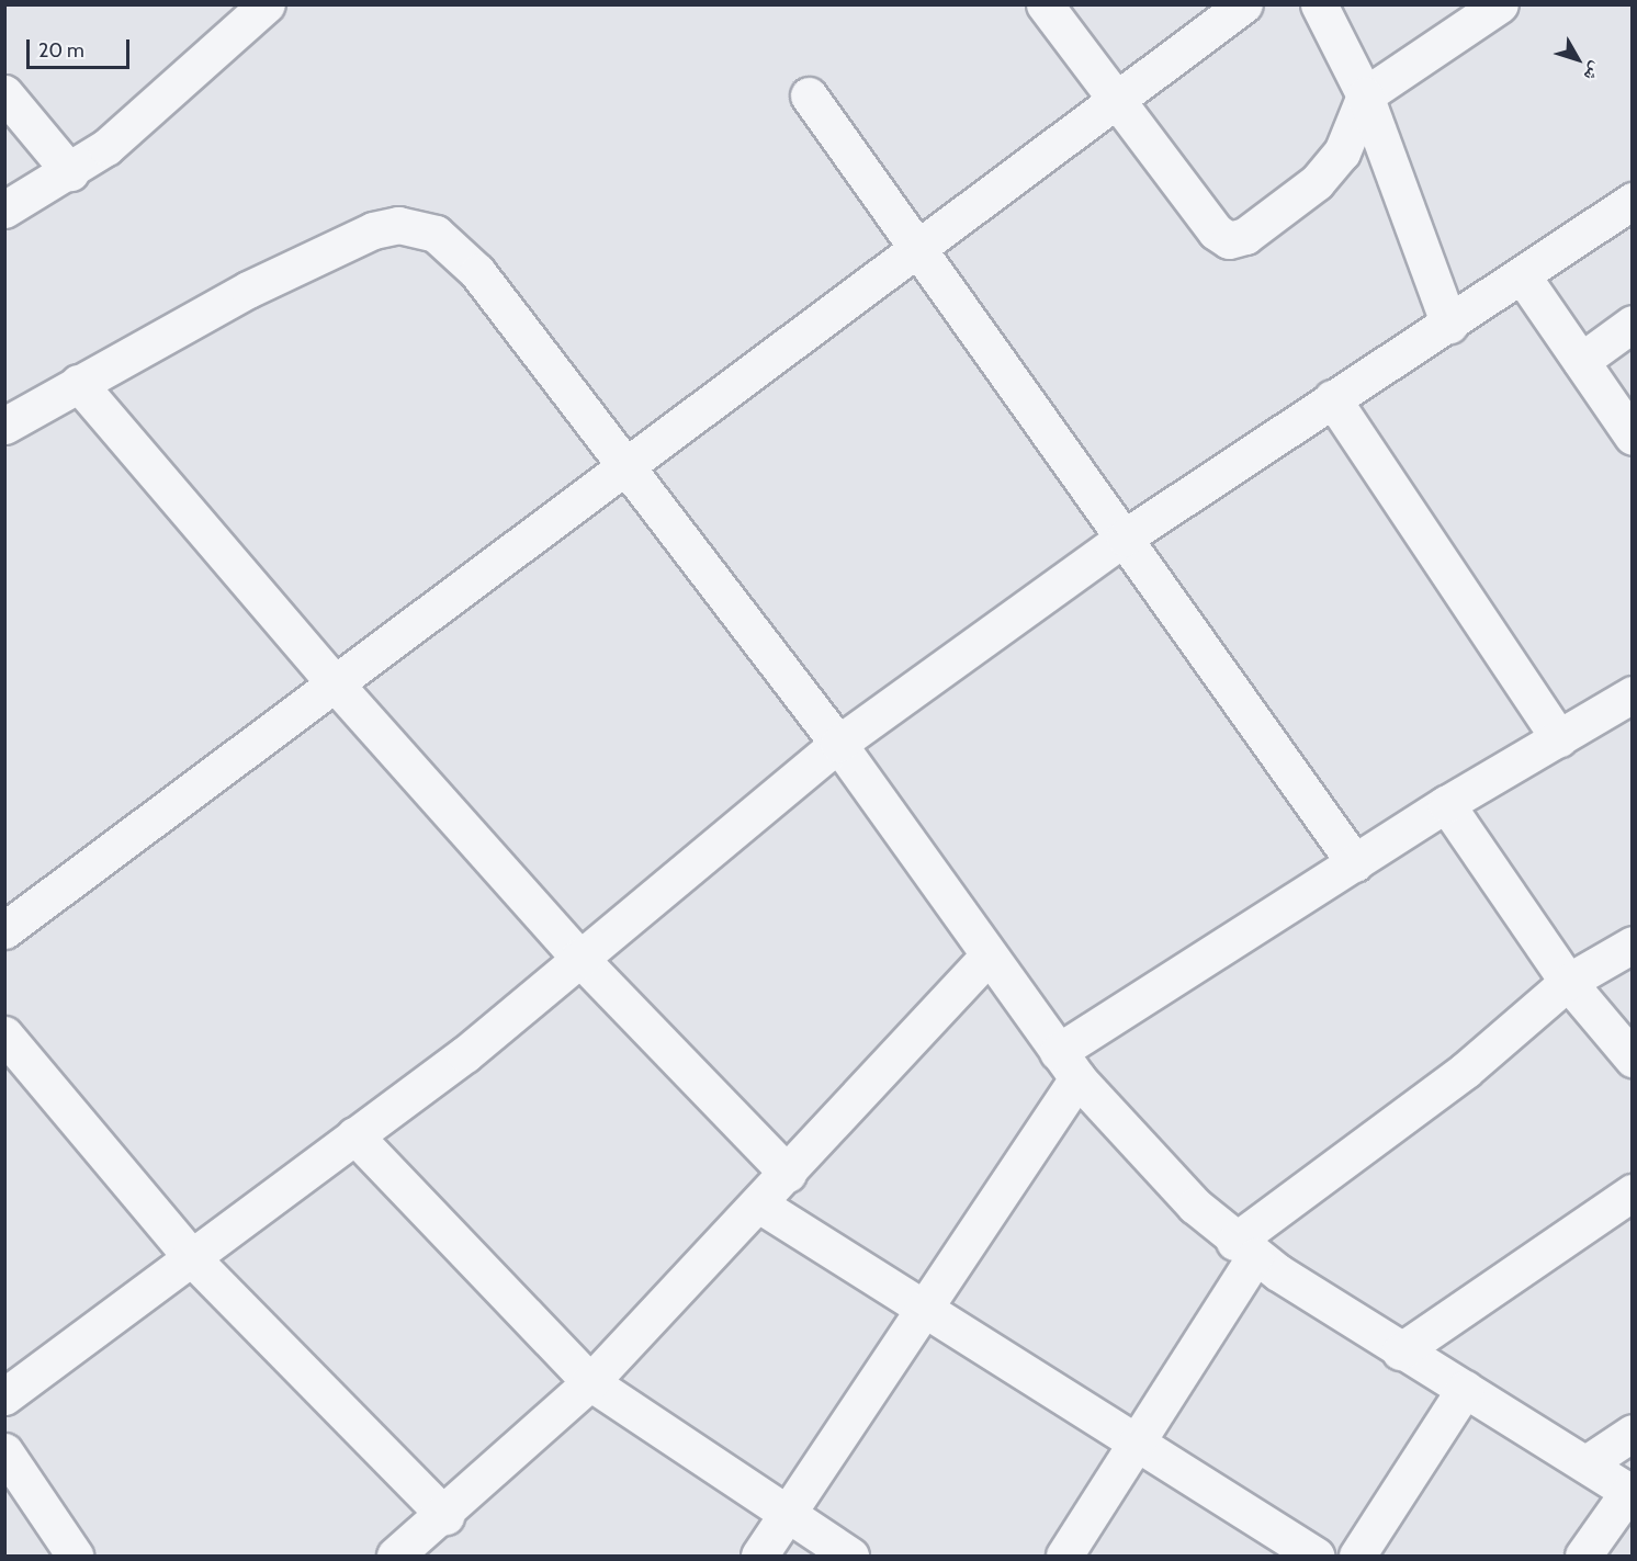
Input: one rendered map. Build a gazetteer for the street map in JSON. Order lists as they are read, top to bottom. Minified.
{"scale_bar":"20 m","north":"bottom right"}
